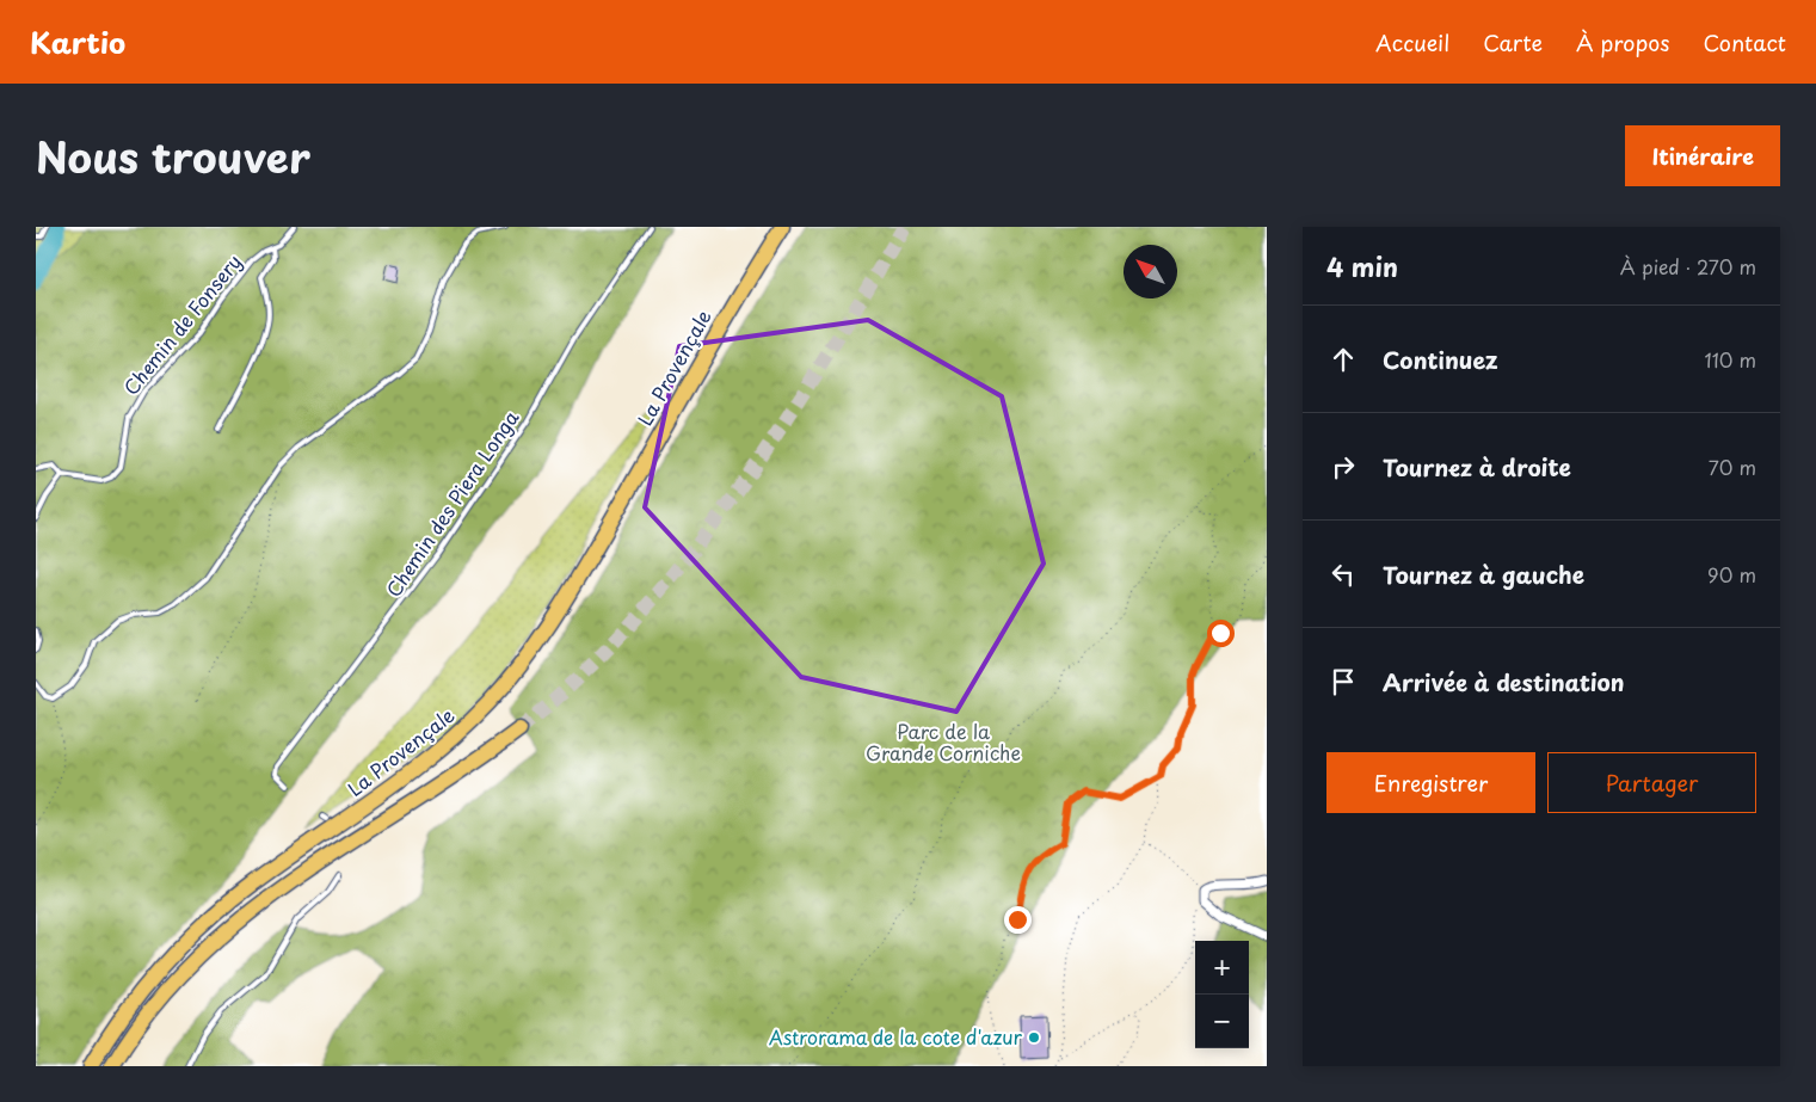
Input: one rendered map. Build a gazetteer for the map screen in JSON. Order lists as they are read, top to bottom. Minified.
{"streets":{"highway":["La Provençale"],"lane":["Chemin de Fonsery","Chemin des Piera Longa"]},"parks":["Parc de la Grande Corniche"],"places":["Astrorama de la cote d'azur"],"north":"top left","page":{"header":"Kartio","nav":["Accueil","Carte","À propos","Contact"],"title":"Nous trouver","buttons":["Itinéraire",["Enregistrer","Partager"]],"heading":["4 min","À pied · 270 m"],"list":[["Continuez","110 m"],["Tournez à droite","70 m"],["Tournez à gauche","90 m"],"Arrivée à destination"],"map_buttons":["+","−"]}}
